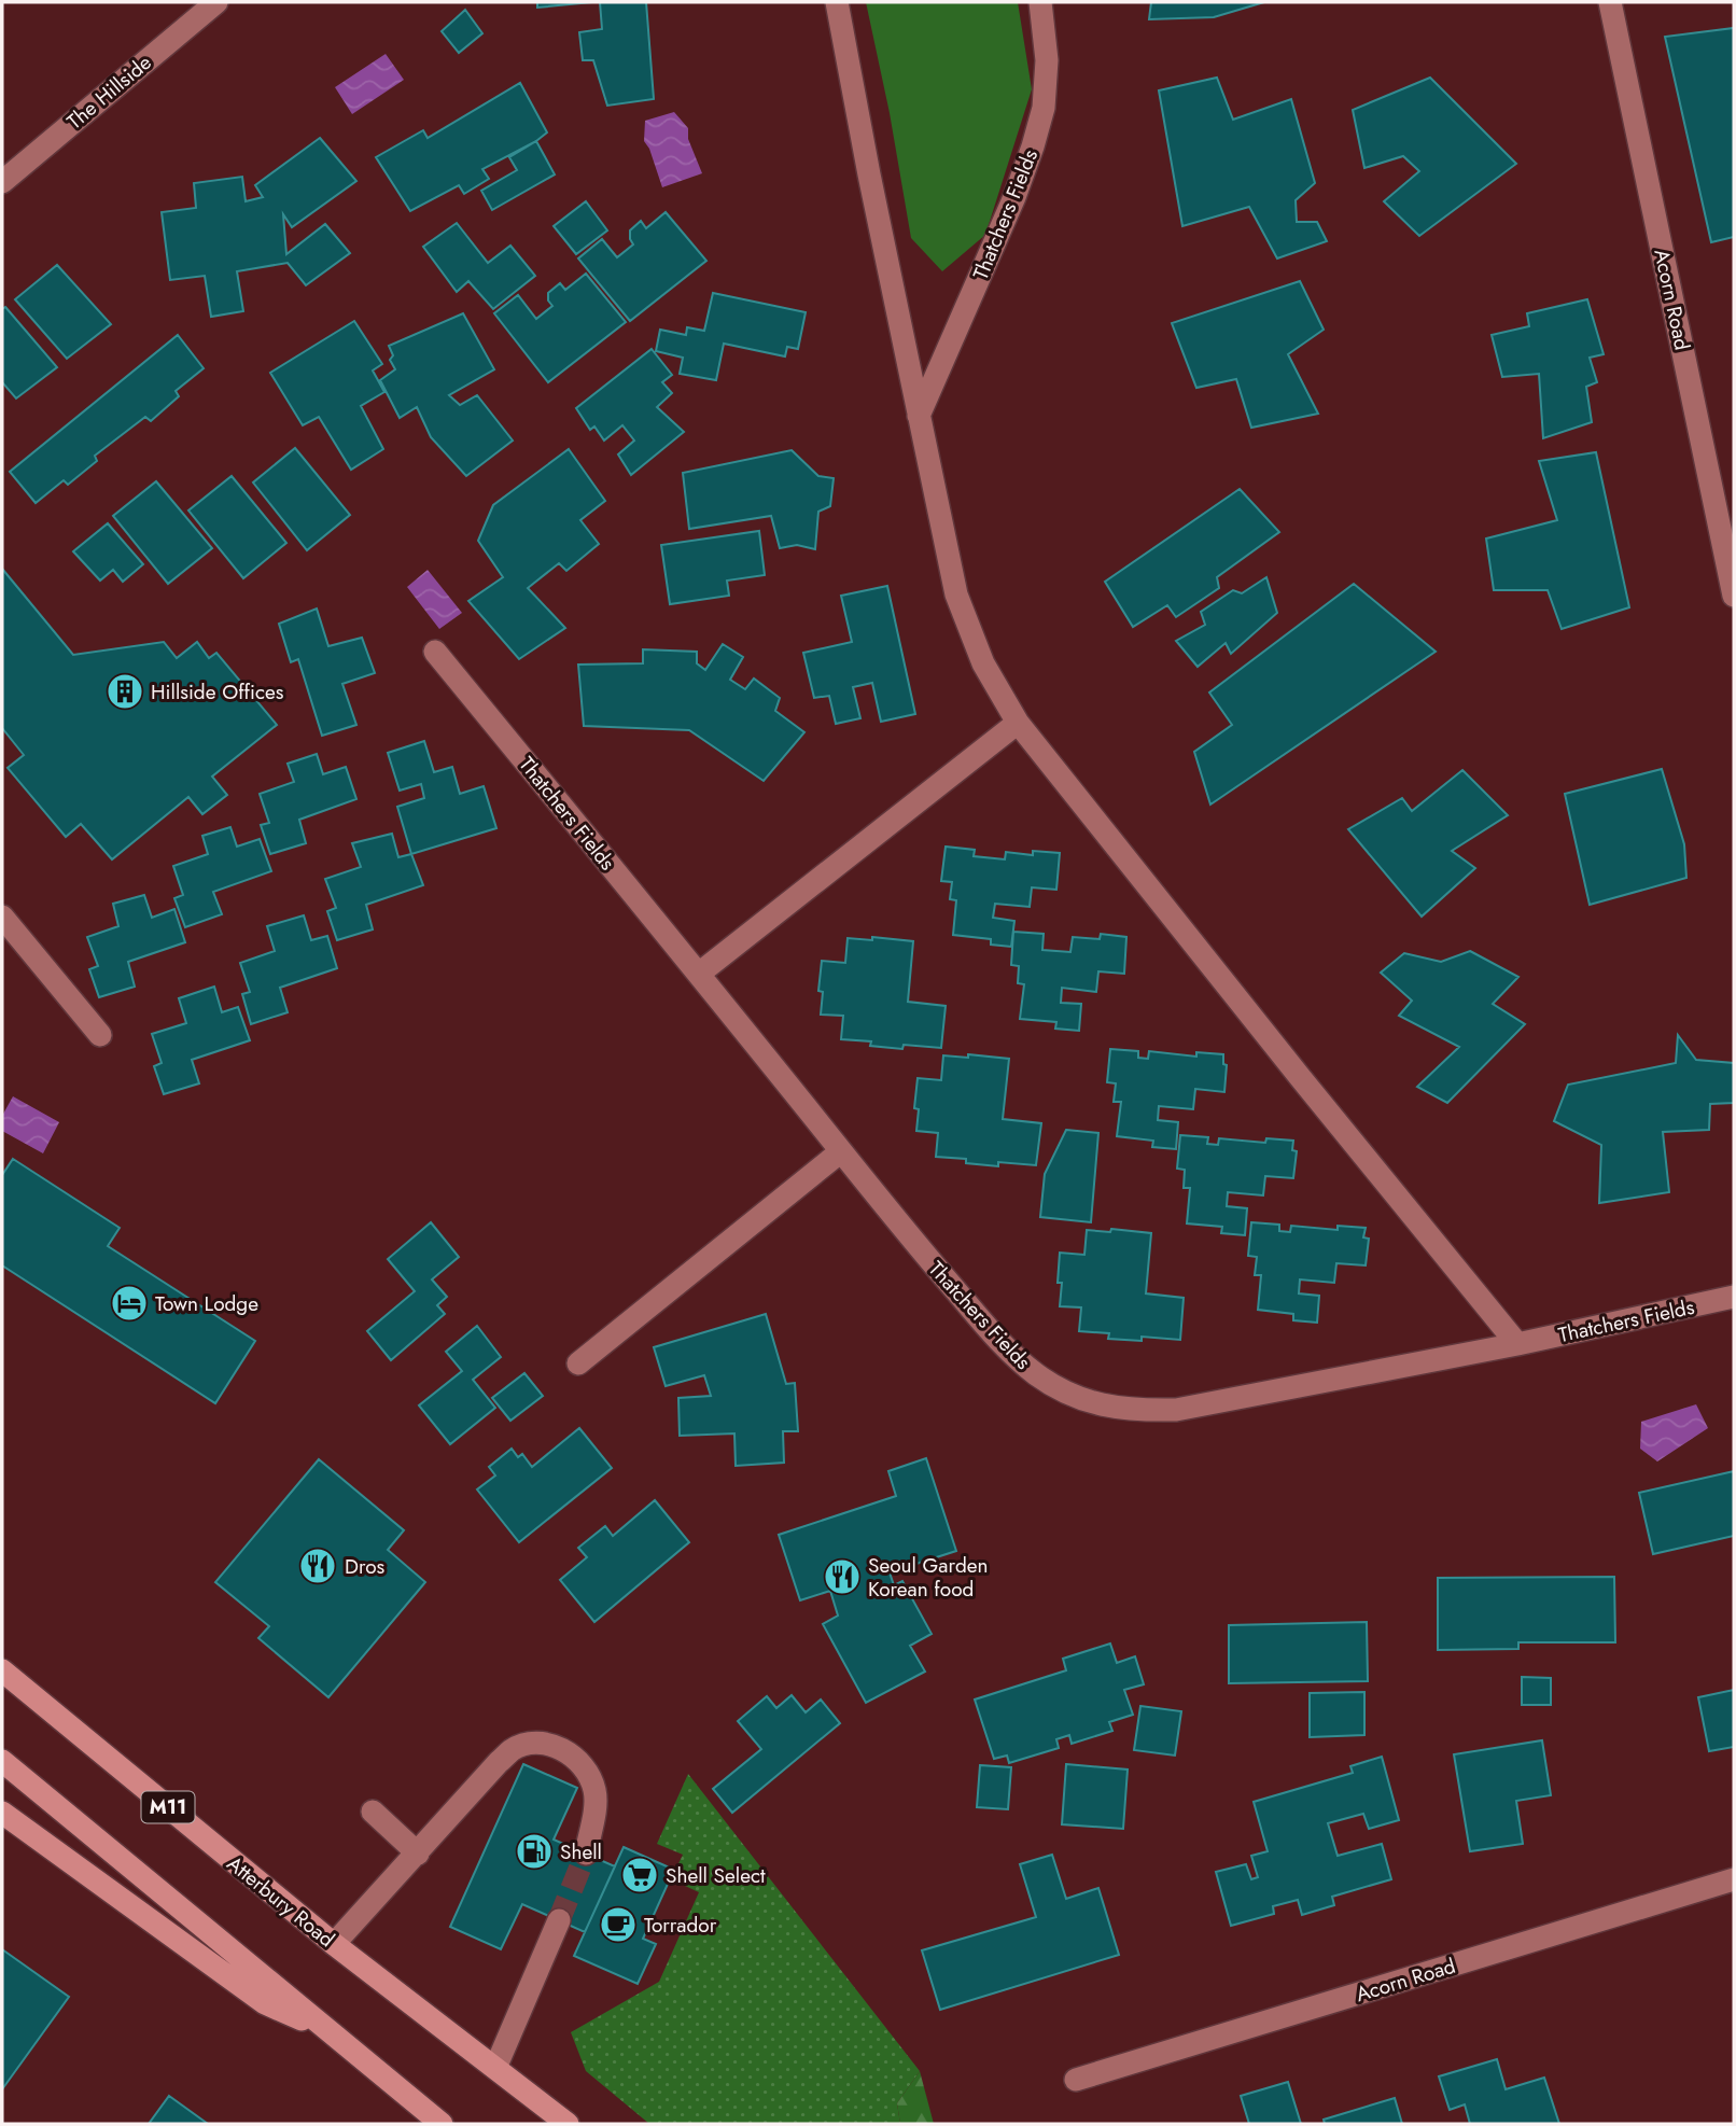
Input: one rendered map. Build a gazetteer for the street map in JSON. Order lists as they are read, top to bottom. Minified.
{"streets":{"main road":["M11","Atterbury Road"],"street":["The Hillside","Thatchers Fields","Acorn Road"]},"places":{"building":["Hillside Offices"],"hotel":["Town Lodge"],"restaurant":["Dros","Seoul Garden Korean food"],"fuel station":["Shell"],"supermarket":["Shell Select"],"cafe":["Torrador"]}}
